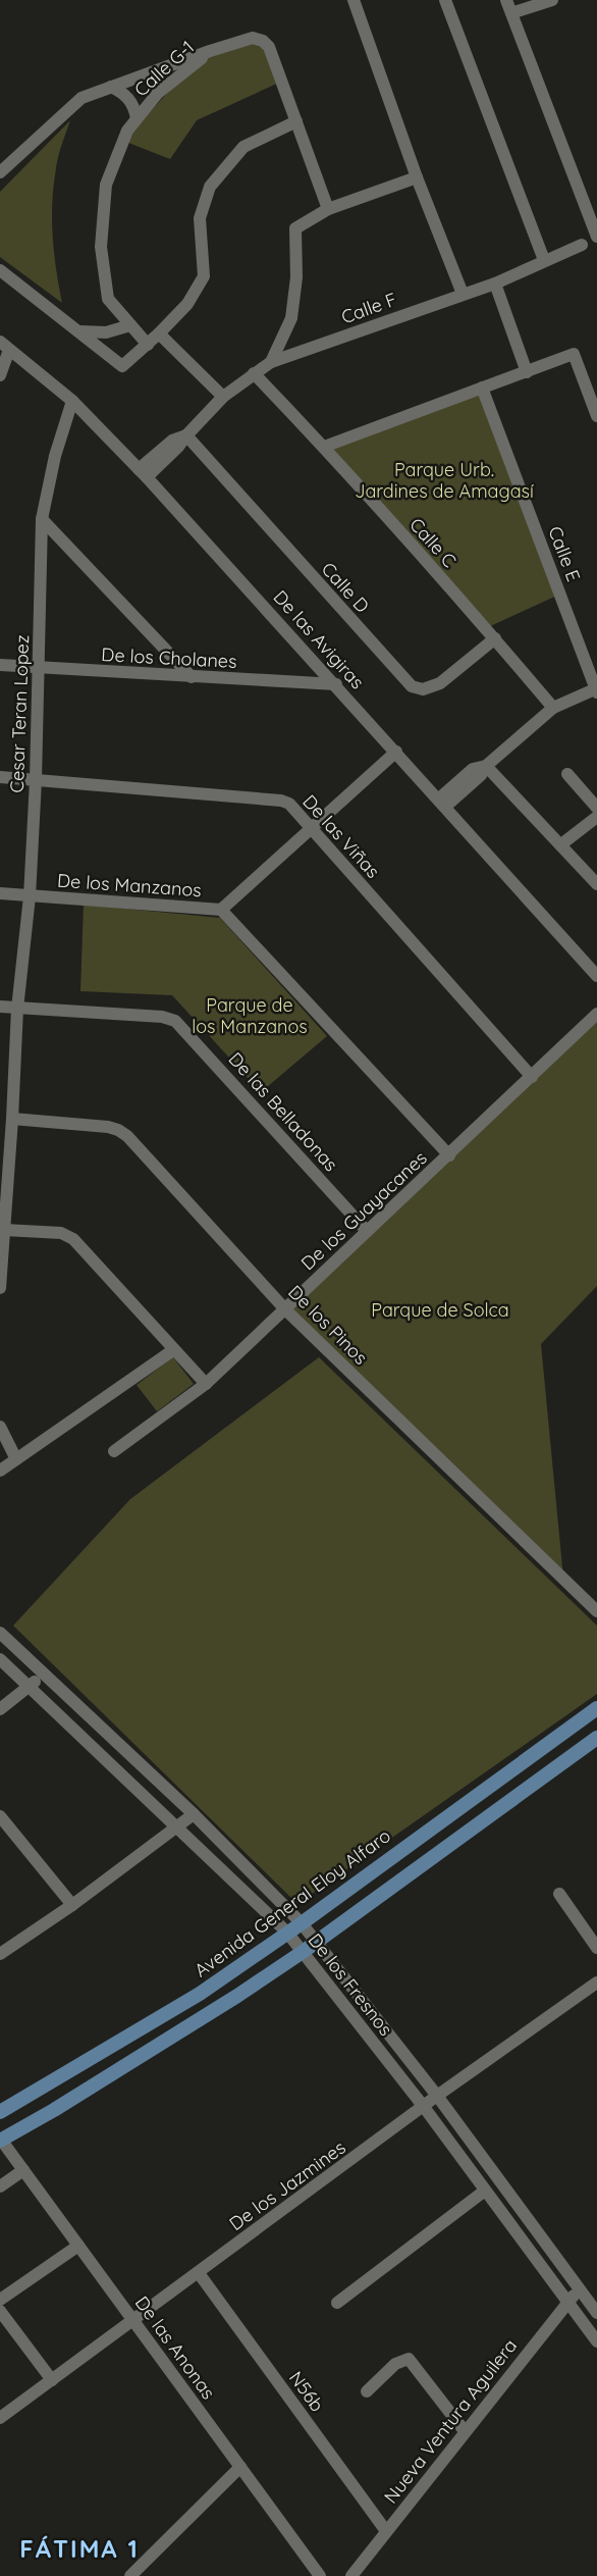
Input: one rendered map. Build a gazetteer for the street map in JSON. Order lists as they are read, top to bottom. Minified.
{"streets":{"main road":["Avenida General Eloy Alfaro"],"street":["Calle G-1","Calle F","Calle C","Calle E","Calle D","De las Avigiras","De los Cholanes","Cesar Teran Lopez","De las Viñas","De los Manzanos","De las Belladonas","De los Guayacanes","De los Pinos","De los Fresnos","De los Jazmines","De las Anonas","N56b","Nueva Ventura Aguilera"]},"crossings":[["Calle F","Calle C"],["Calle F","Calle D"],["Calle F","De las Avigiras"],["Calle C","Calle D"],["De las Avigiras","De los Cholanes"],["De las Avigiras","Cesar Teran Lopez"],["De los Cholanes","Cesar Teran Lopez"],["Cesar Teran Lopez","De las Viñas"],["Cesar Teran Lopez","De los Manzanos"],["Cesar Teran Lopez","De las Belladonas"],["Cesar Teran Lopez","De los Pinos"],["De las Viñas","De los Guayacanes"],["De los Manzanos","De los Guayacanes"],["De las Belladonas","De los Guayacanes"],["De los Guayacanes","De los Pinos"],["Avenida General Eloy Alfaro","De los Fresnos"],["De los Fresnos","De los Jazmines"],["De los Fresnos","Nueva Ventura Aguilera"],["De los Jazmines","De las Anonas"],["De los Jazmines","N56b"],["N56b","Nueva Ventura Aguilera"]],"districts":["FÁTIMA 1"],"parks":["Parque Urb. Jardines de Amagasí","Parque de los Manzanos","Parque de Solca"]}
